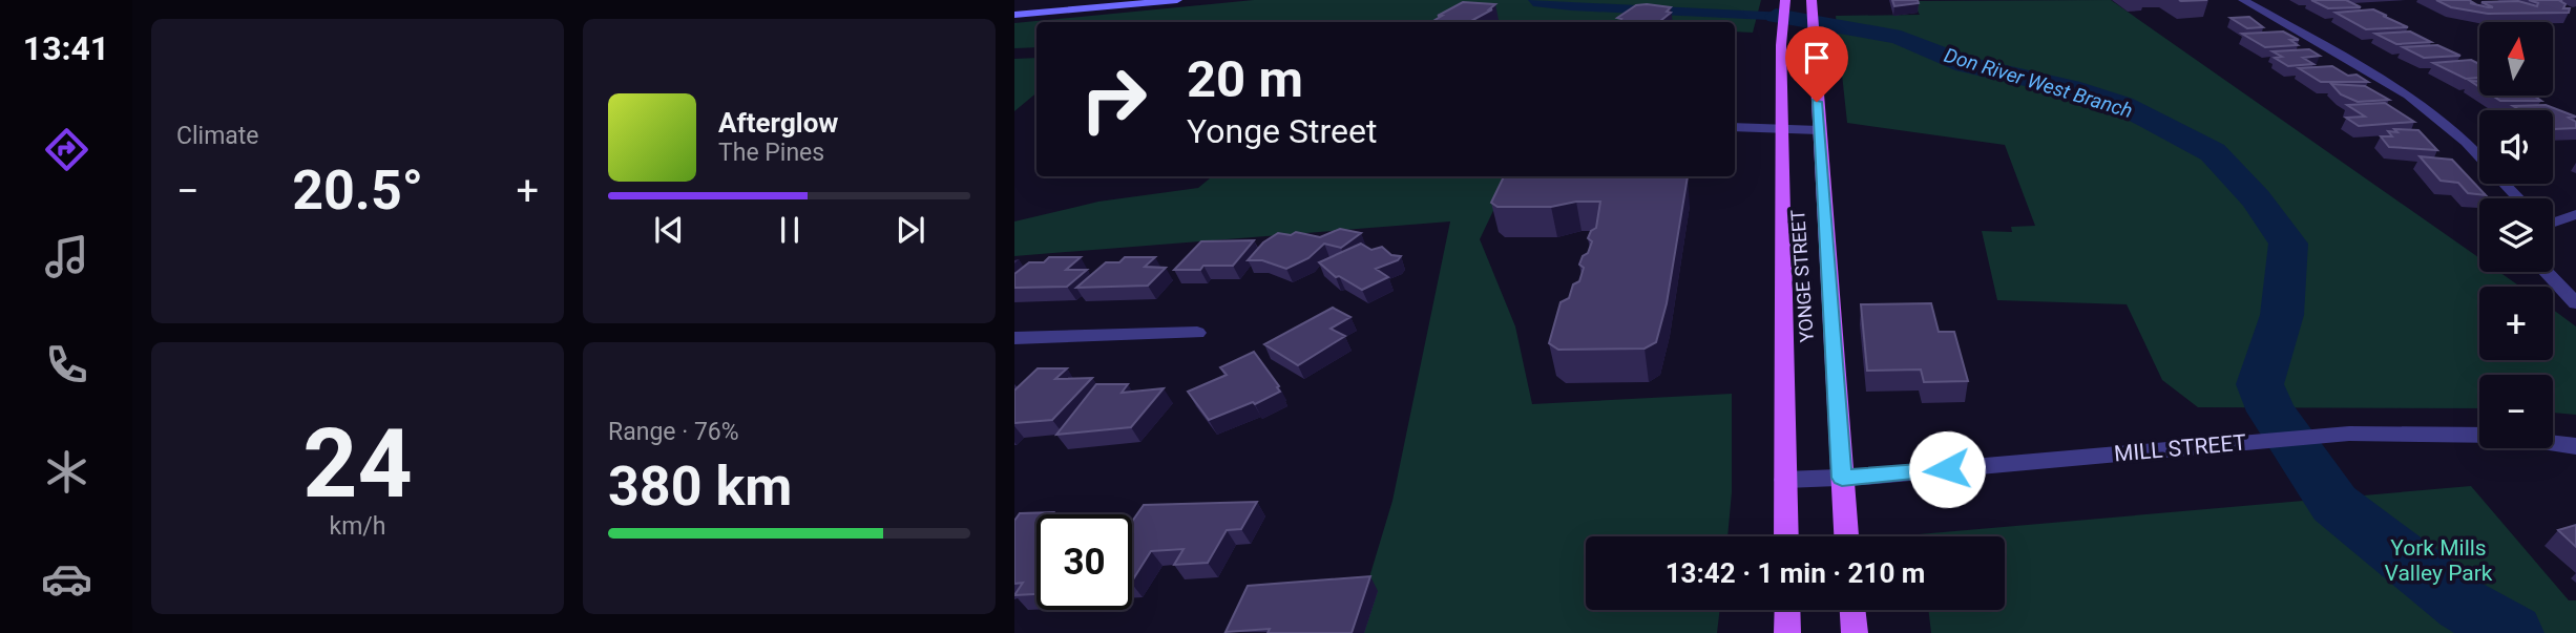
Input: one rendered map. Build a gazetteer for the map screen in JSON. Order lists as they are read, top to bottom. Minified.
{"streets":{"main road":["YONGE STREET"],"street":["MILL STREET"]},"crossings":[["YONGE STREET","MILL STREET"]],"water":["Don River West Branch"],"parks":["York Mills Valley Park"],"north":"top","page":{"tabs":"13:41","tile":["Climate",["24","km/h"],["Range · 76%","380 km"]],"map_buttons":["+","−"],"turn":["20 m","Yonge Street"],"song":["Afterglow","The Pines"],"heat":["−","20.5°","+"],"limit":"30","trip":"13:42 · 1 min · 210 m"}}
